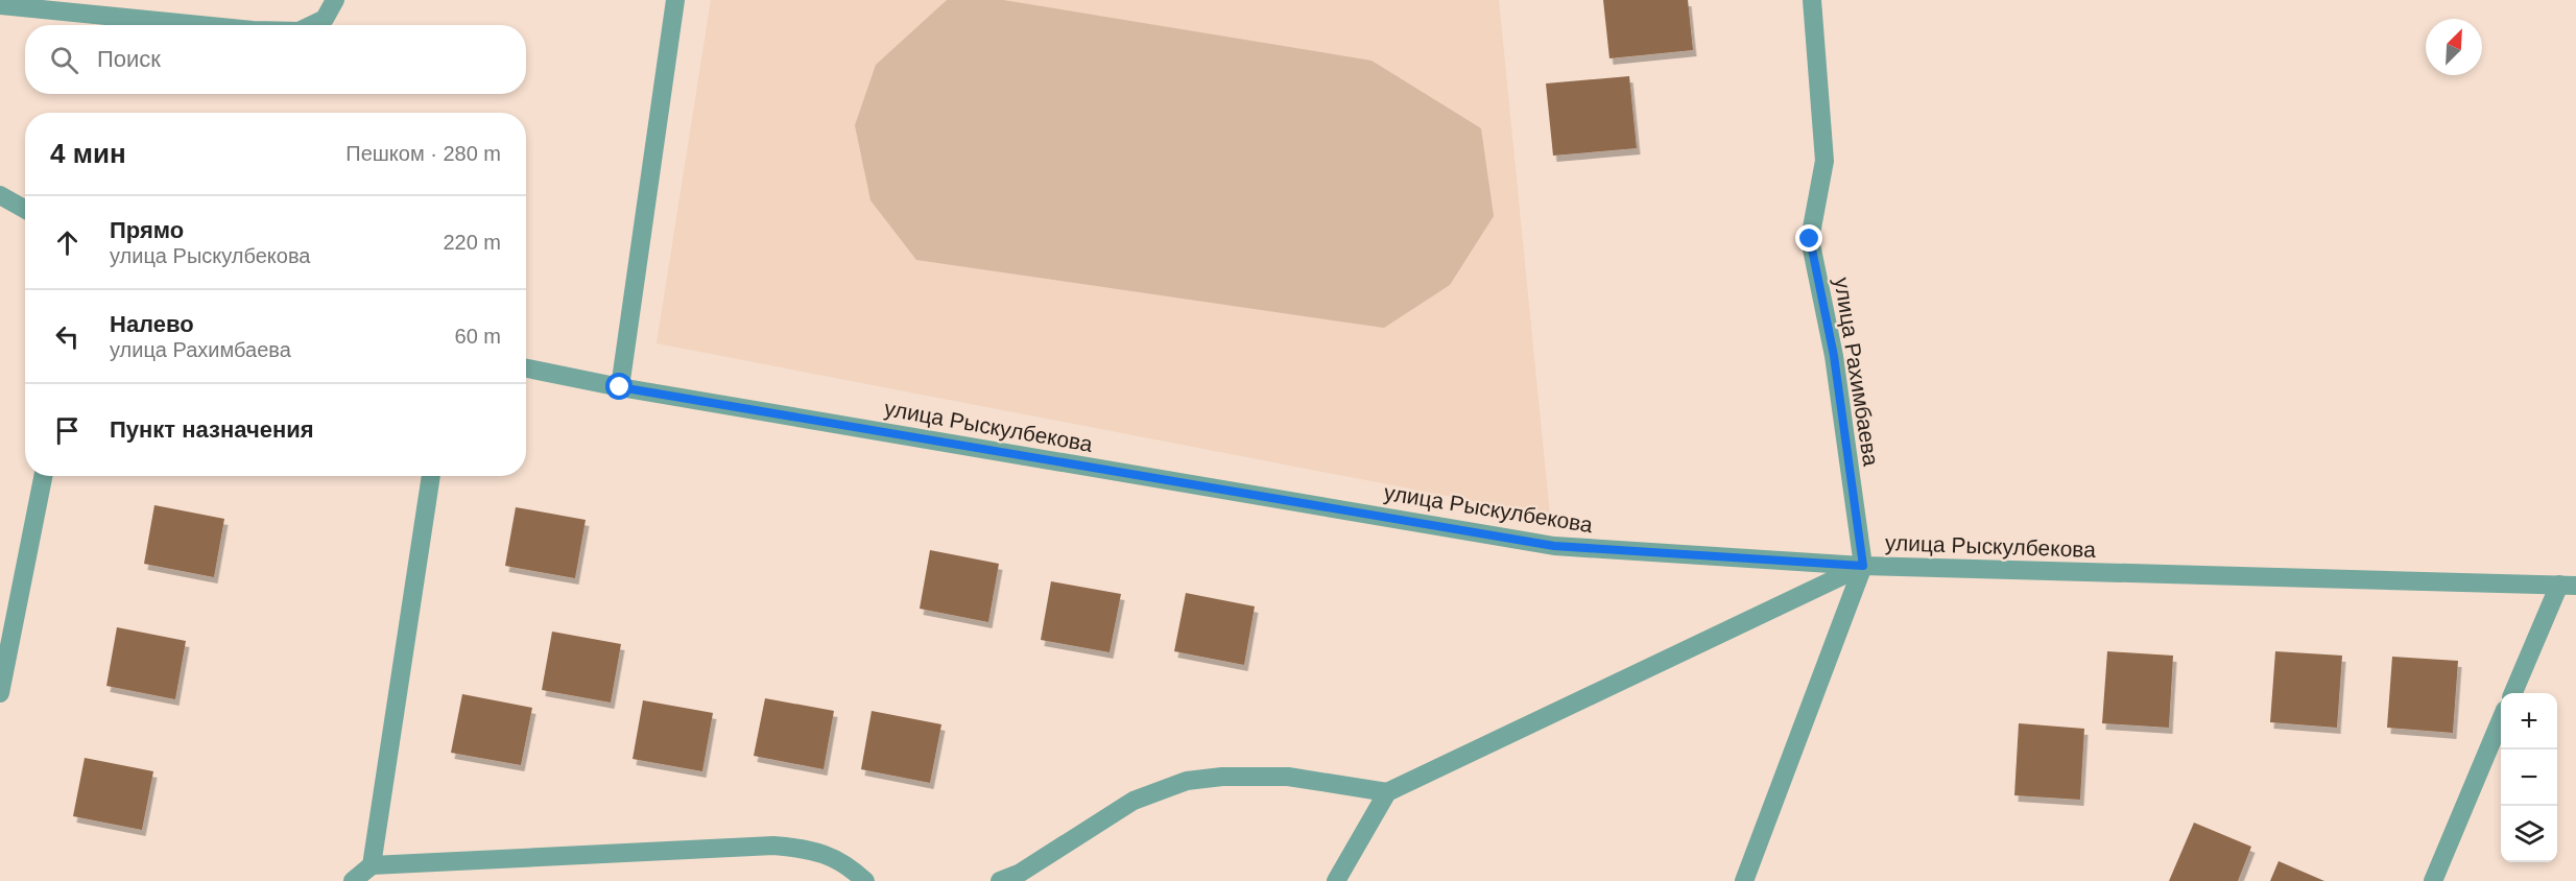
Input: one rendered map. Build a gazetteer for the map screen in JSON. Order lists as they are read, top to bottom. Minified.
{"streets":{"street":["улица Рахимбаева","улица Рыскулбекова"]},"crossings":[["улица Рахимбаева","улица Рыскулбекова"]],"north":"top right","page":{"search":"Поиск","heading":["4 мин","Пешком · 280 m"],"list":[["Прямо","улица Рыскулбекова","220 m"],["Налево","улица Рахимбаева","60 m"],"Пункт назначения"],"map_buttons":["+","−"]}}
